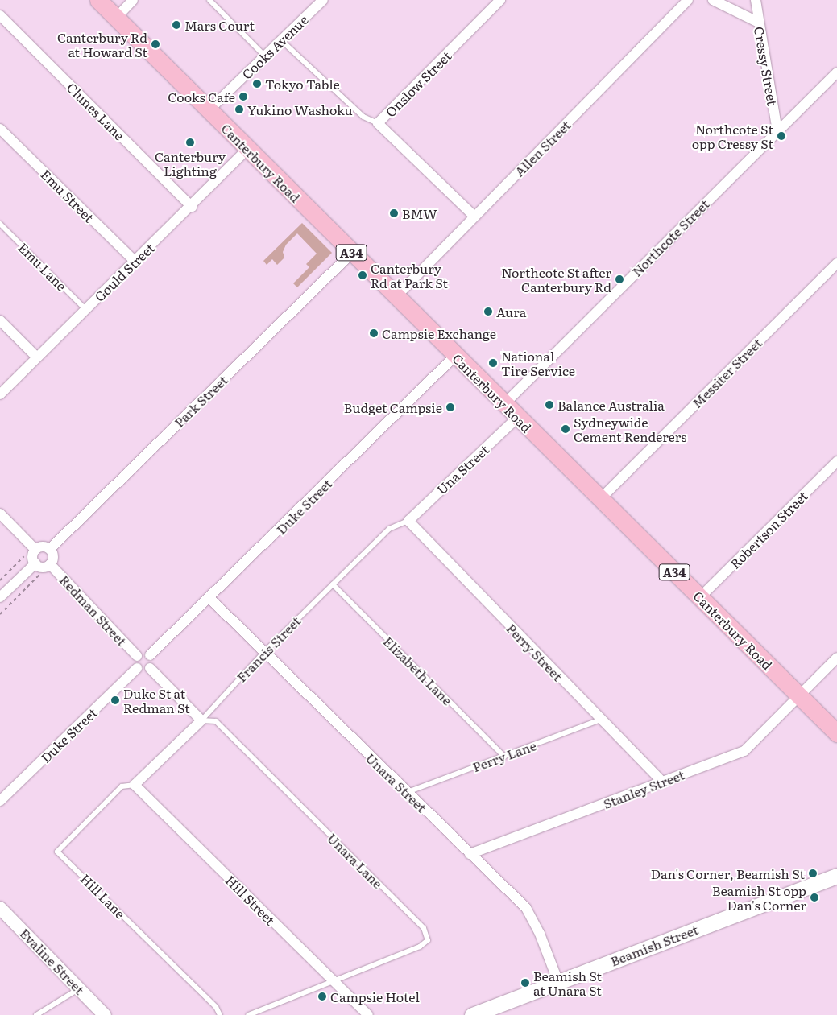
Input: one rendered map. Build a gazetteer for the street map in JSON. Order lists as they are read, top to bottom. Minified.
{"streets":{"highway":["Canterbury Road","A34"],"main road":["Beamish Street"],"street":["Cooks Avenue","Cressy Street","Onslow Street","Clunes Lane","Allen Street","Emu Street","Northcote Street","Gould Street","Messiter Street","Park Street","Una Street","Duke Street","Robertson Street","Redman Street","Francis Street","Perry Street","Unara Street","Stanley Street","Hill Street","Evaline Street"],"lane":["Emu Lane","Elizabeth Lane","Perry Lane","Unara Lane","Hill Lane"]},"crossings":[["Cooks Avenue","Canterbury Road"],["Cressy Street","Northcote Street"],["Onslow Street","Allen Street"],["Clunes Lane","Gould Street"],["Allen Street","Canterbury Road"],["Canterbury Road","Northcote Street"],["Canterbury Road","Gould Street"],["Canterbury Road","Messiter Street"],["Canterbury Road","Park Street"],["Canterbury Road","Una Street"],["Canterbury Road","Duke Street"],["Canterbury Road","Robertson Street"],["Canterbury Road","Stanley Street"],["Emu Street","Gould Street"],["Emu Lane","Gould Street"],["Park Street","Redman Street"],["Una Street","Francis Street"],["Una Street","Perry Street"],["Duke Street","Redman Street"],["Duke Street","Unara Street"],["Francis Street","Perry Street"],["Francis Street","Elizabeth Lane"],["Francis Street","Unara Street"],["Francis Street","Unara Lane"],["Francis Street","Hill Lane"],["Francis Street","Hill Street"],["Perry Street","Perry Lane"],["Perry Street","Stanley Street"],["Elizabeth Lane","Perry Lane"],["Perry Lane","Unara Street"],["Unara Street","Stanley Street"],["Unara Street","Beamish Street"],["Unara Lane","Hill Street"],["Hill Lane","Hill Street"]],"places":["Mars Court","Canterbury Rd at Howard St","Tokyo Table","Cooks Cafe","Yukino Washoku","Northcote St opp Cressy St","Canterbury Lighting","BMW","Canterbury Rd at Park St","Northcote St after Canterbury Rd","Aura","Campsie Exchange","National Tire Service","Balance Australia","Budget Campsie","Sydneywide Cement Renderers","Duke St at Redman St","Dan's Corner, Beamish St","Beamish St opp Dan's Corner","Beamish St at Unara St","Campsie Hotel"]}
